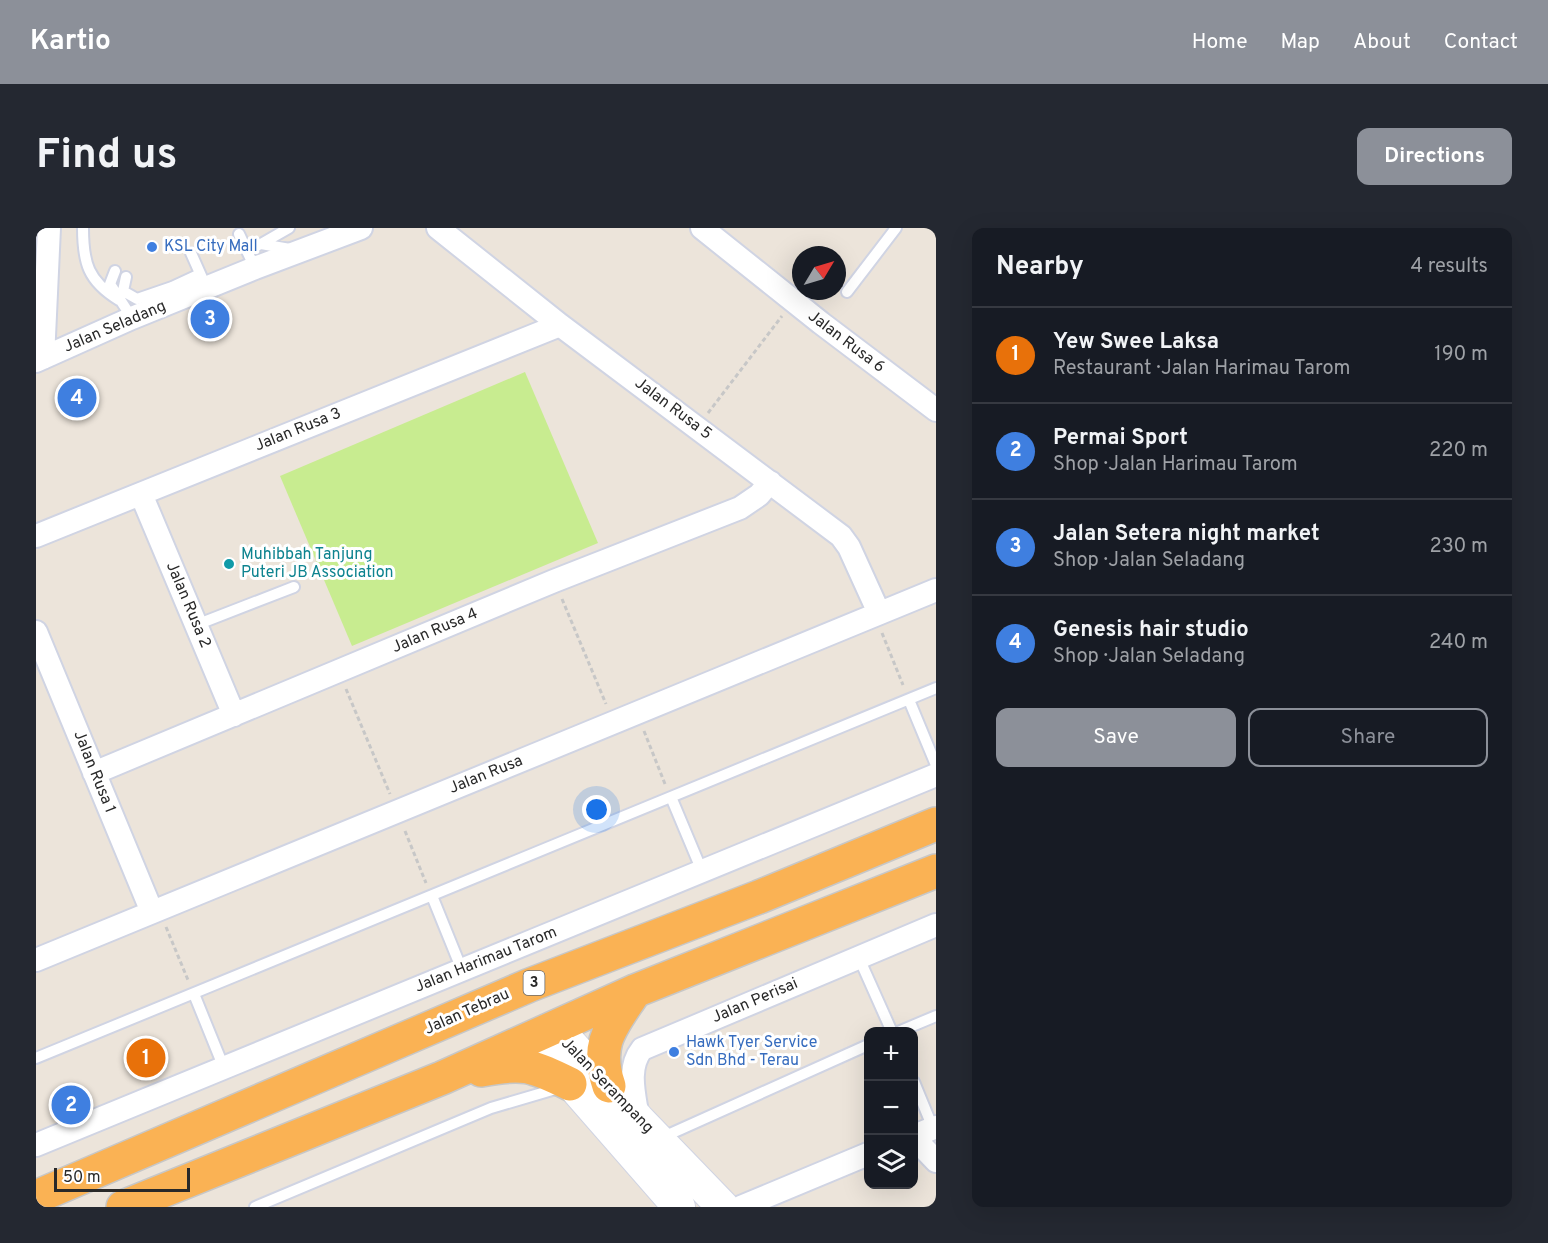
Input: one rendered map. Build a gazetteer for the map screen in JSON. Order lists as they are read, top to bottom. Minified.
{"streets":{"highway":["3","Jalan Tebrau"],"main road":["Jalan Serampang"],"street":["Jalan Seladang","Jalan Rusa 6","Jalan Rusa 5","Jalan Rusa 3","Jalan Rusa 2","Jalan Rusa 4","Jalan Rusa 1","Jalan Rusa","Jalan Harimau Tarom","Jalan Perisai"]},"crossings":[["Jalan Rusa 5","Jalan Rusa 3"],["Jalan Rusa 5","Jalan Rusa 4"],["Jalan Rusa 5","Jalan Rusa"],["Jalan Rusa 3","Jalan Rusa 2"],["Jalan Rusa 2","Jalan Rusa 4"],["Jalan Rusa 4","Jalan Rusa 1"],["Jalan Rusa 1","Jalan Rusa"],["Jalan Perisai","Jalan Serampang"]],"places":["KSL City Mall","Muhibbah Tanjung Puteri JB Association","Hawk Tyer Service Sdn Bhd - Terau"],"scale_bar":"50 m","north":"top right","page":{"header":"Kartio","nav":["Home","Map","About","Contact"],"buttons":["Directions",["Save","Share"]],"title":"Find us","heading":["Nearby","4 results"],"pins":["3","4","1","2"],"list":[{"mark":"1","name":"Yew Swee Laksa","note":"Restaurant · Jalan Harimau Tarom","value":"190 m"},{"mark":"2","name":"Permai Sport","note":"Shop · Jalan Harimau Tarom","value":"220 m"},{"mark":"3","name":"Jalan Setera night market","note":"Shop · Jalan Seladang","value":"230 m"},{"mark":"4","name":"Genesis hair studio","note":"Shop · Jalan Seladang","value":"240 m"}],"map_buttons":["+","−"],"scale":"50 m"}}
